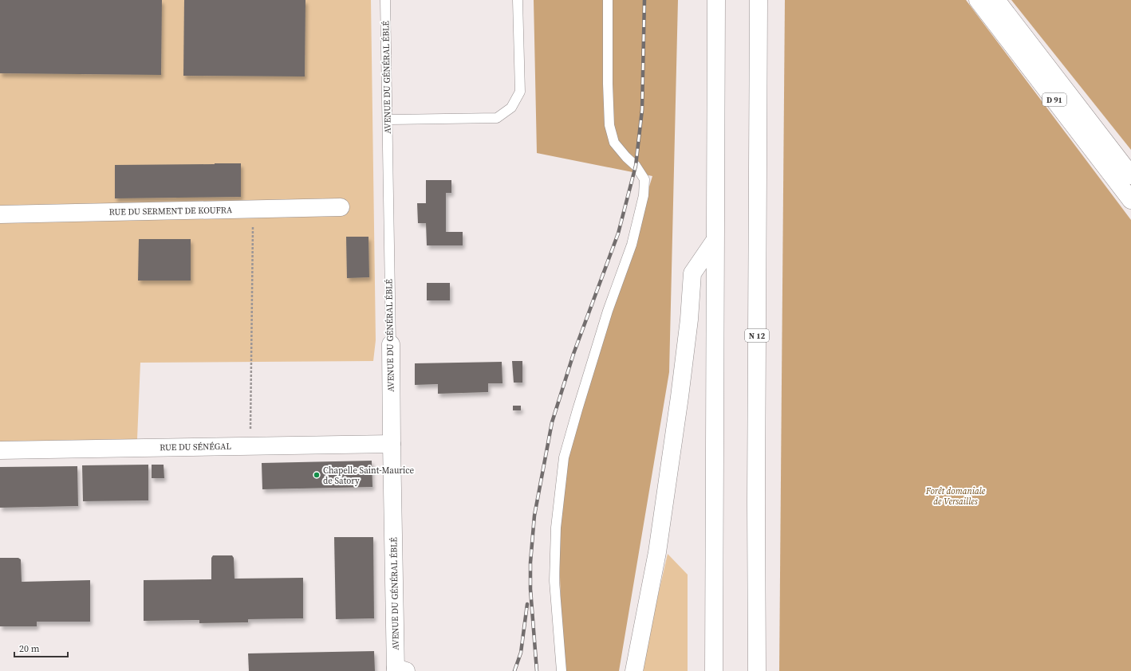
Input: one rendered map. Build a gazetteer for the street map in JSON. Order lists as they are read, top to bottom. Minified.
{"streets":{"main road":["AVENUE DU GÉNÉRAL ÉBLÉ","D 91","RUE DU SERMENT DE KOUFRA","N 12","RUE DU SÉNÉGAL"]},"crossings":[["AVENUE DU GÉNÉRAL ÉBLÉ","RUE DU SÉNÉGAL"]],"parks":["Forêt domaniale de Versailles"],"places":["Chapelle Saint-Maurice de Satory"],"scale_bar":"20 m"}
